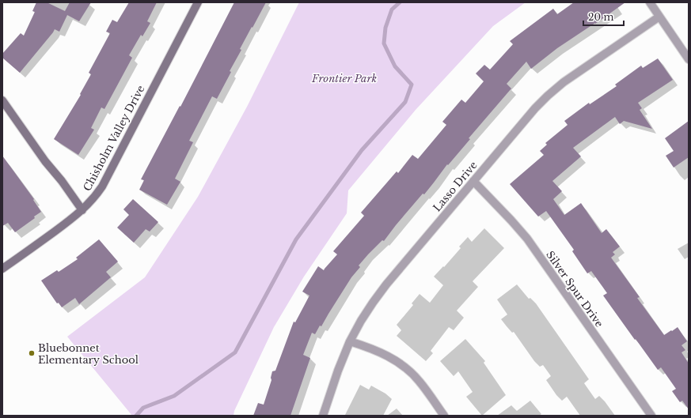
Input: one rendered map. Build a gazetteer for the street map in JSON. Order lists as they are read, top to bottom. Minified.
{"streets":{"street":["Chisholm Valley Drive","Lasso Drive","Silver Spur Drive"]},"crossings":[["Lasso Drive","Silver Spur Drive"]],"parks":["Frontier Park"],"places":["Bluebonnet Elementary School"],"scale_bar":"20 m"}
